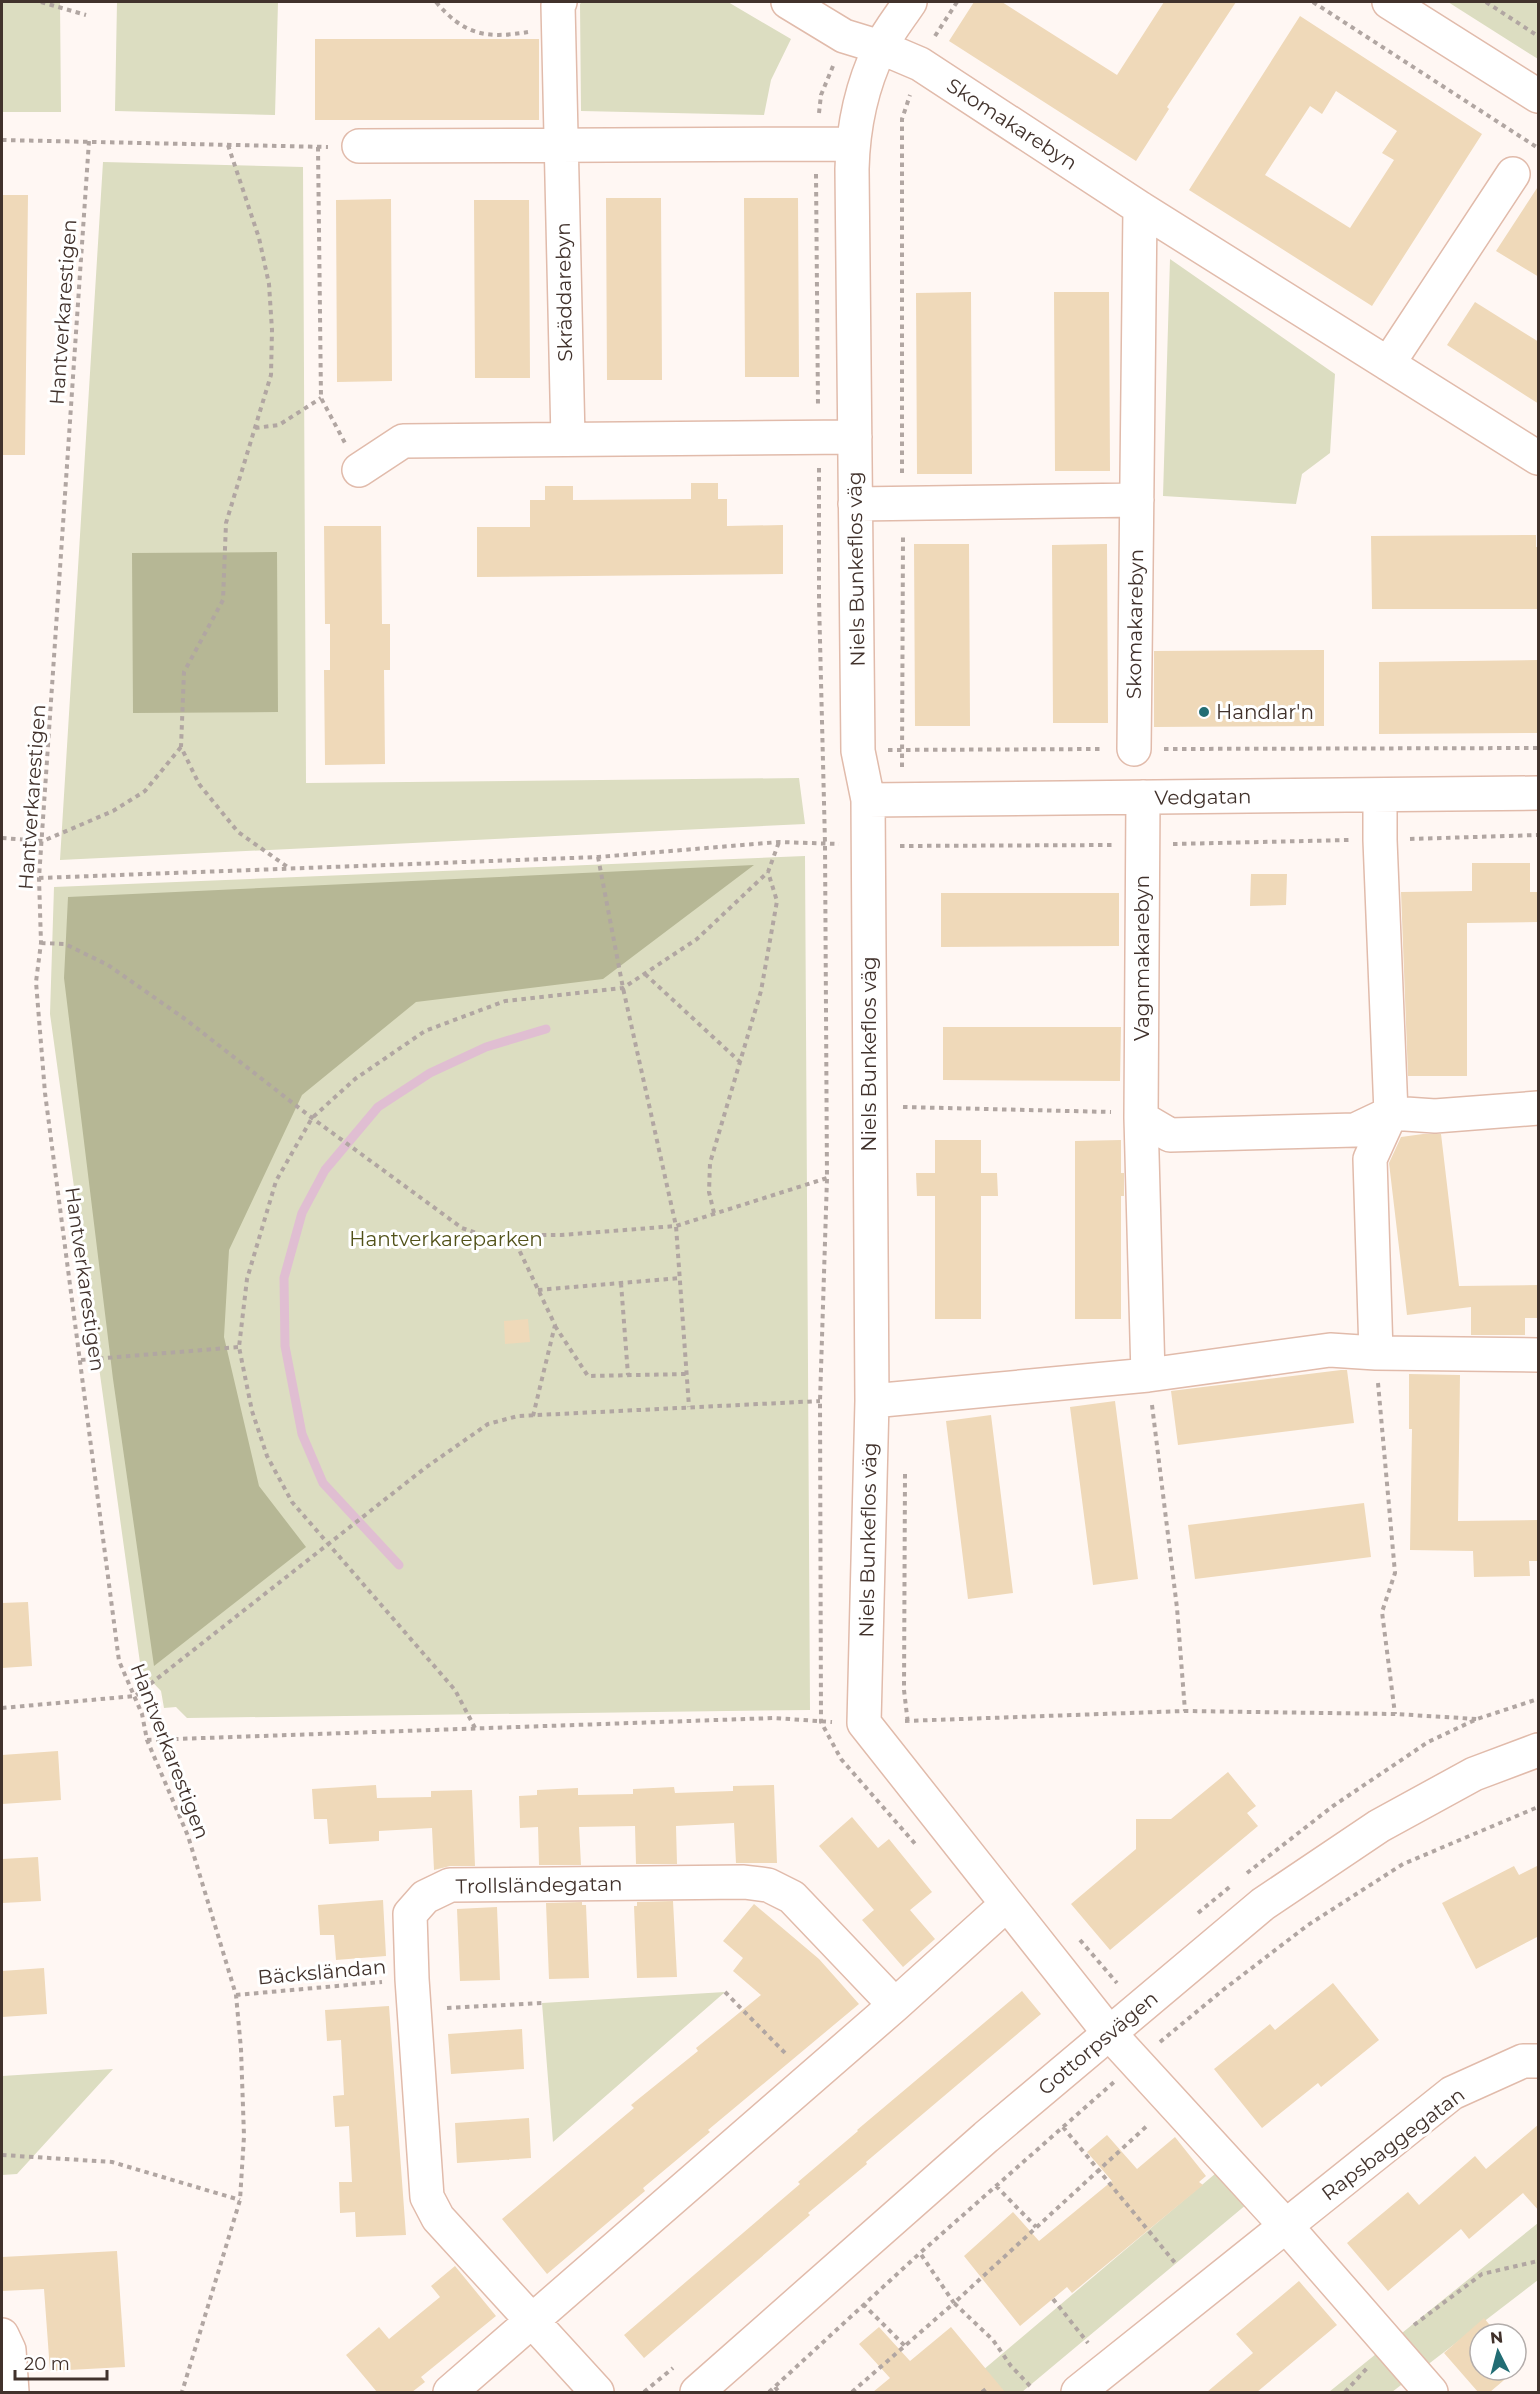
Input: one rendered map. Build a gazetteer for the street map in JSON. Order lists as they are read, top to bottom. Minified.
{"streets":{"street":["Skomakarebyn","Skräddarebyn","Niels Bunkeflos väg","Vedgatan","Vagnmakarebyn","Trollsländegatan","Gottorpsvägen","Rapsbaggegatan"],"path":["Hantverkarestigen","Bäcksländan"]},"crossings":[["Skomakarebyn","Niels Bunkeflos väg"],["Hantverkarestigen","Bäcksländan"],["Niels Bunkeflos väg","Vedgatan"],["Vedgatan","Vagnmakarebyn"],["Trollsländegatan","Bäcksländan"]],"parks":["Hantverkareparken"],"places":["Handlar'n"],"scale_bar":"20 m","north":"top"}
